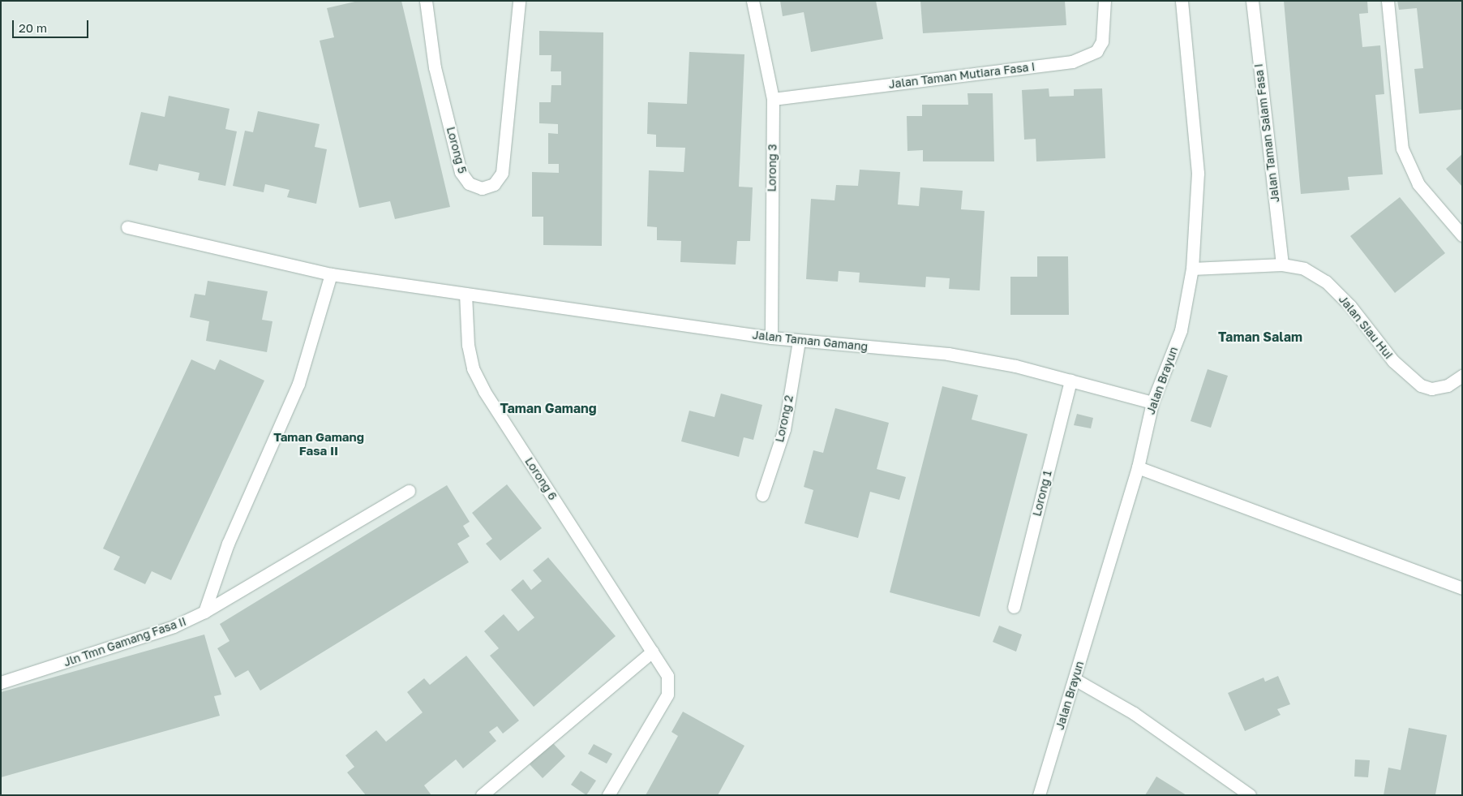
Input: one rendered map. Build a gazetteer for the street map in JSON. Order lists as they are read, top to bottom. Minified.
{"streets":{"street":["Jalan Taman Mutiara Fasa I","Jalan Taman Salam Fasa I","Lorong 5","Lorong 3","Jalan Siau Hui","Jalan Taman Gamang","Jalan Brayun","Lorong 2","Lorong 6","Lorong 1","Jln Tmn Gamang Fasa II"]},"crossings":[["Jalan Taman Mutiara Fasa I","Lorong 3"],["Jalan Taman Salam Fasa I","Jalan Siau Hui"],["Lorong 3","Jalan Taman Gamang"],["Jalan Siau Hui","Jalan Brayun"],["Jalan Taman Gamang","Jalan Brayun"],["Jalan Taman Gamang","Lorong 2"],["Jalan Taman Gamang","Lorong 6"],["Jalan Taman Gamang","Lorong 1"]],"districts":["Taman Salam","Taman Gamang","Taman Gamang Fasa II"],"scale_bar":"20 m"}
